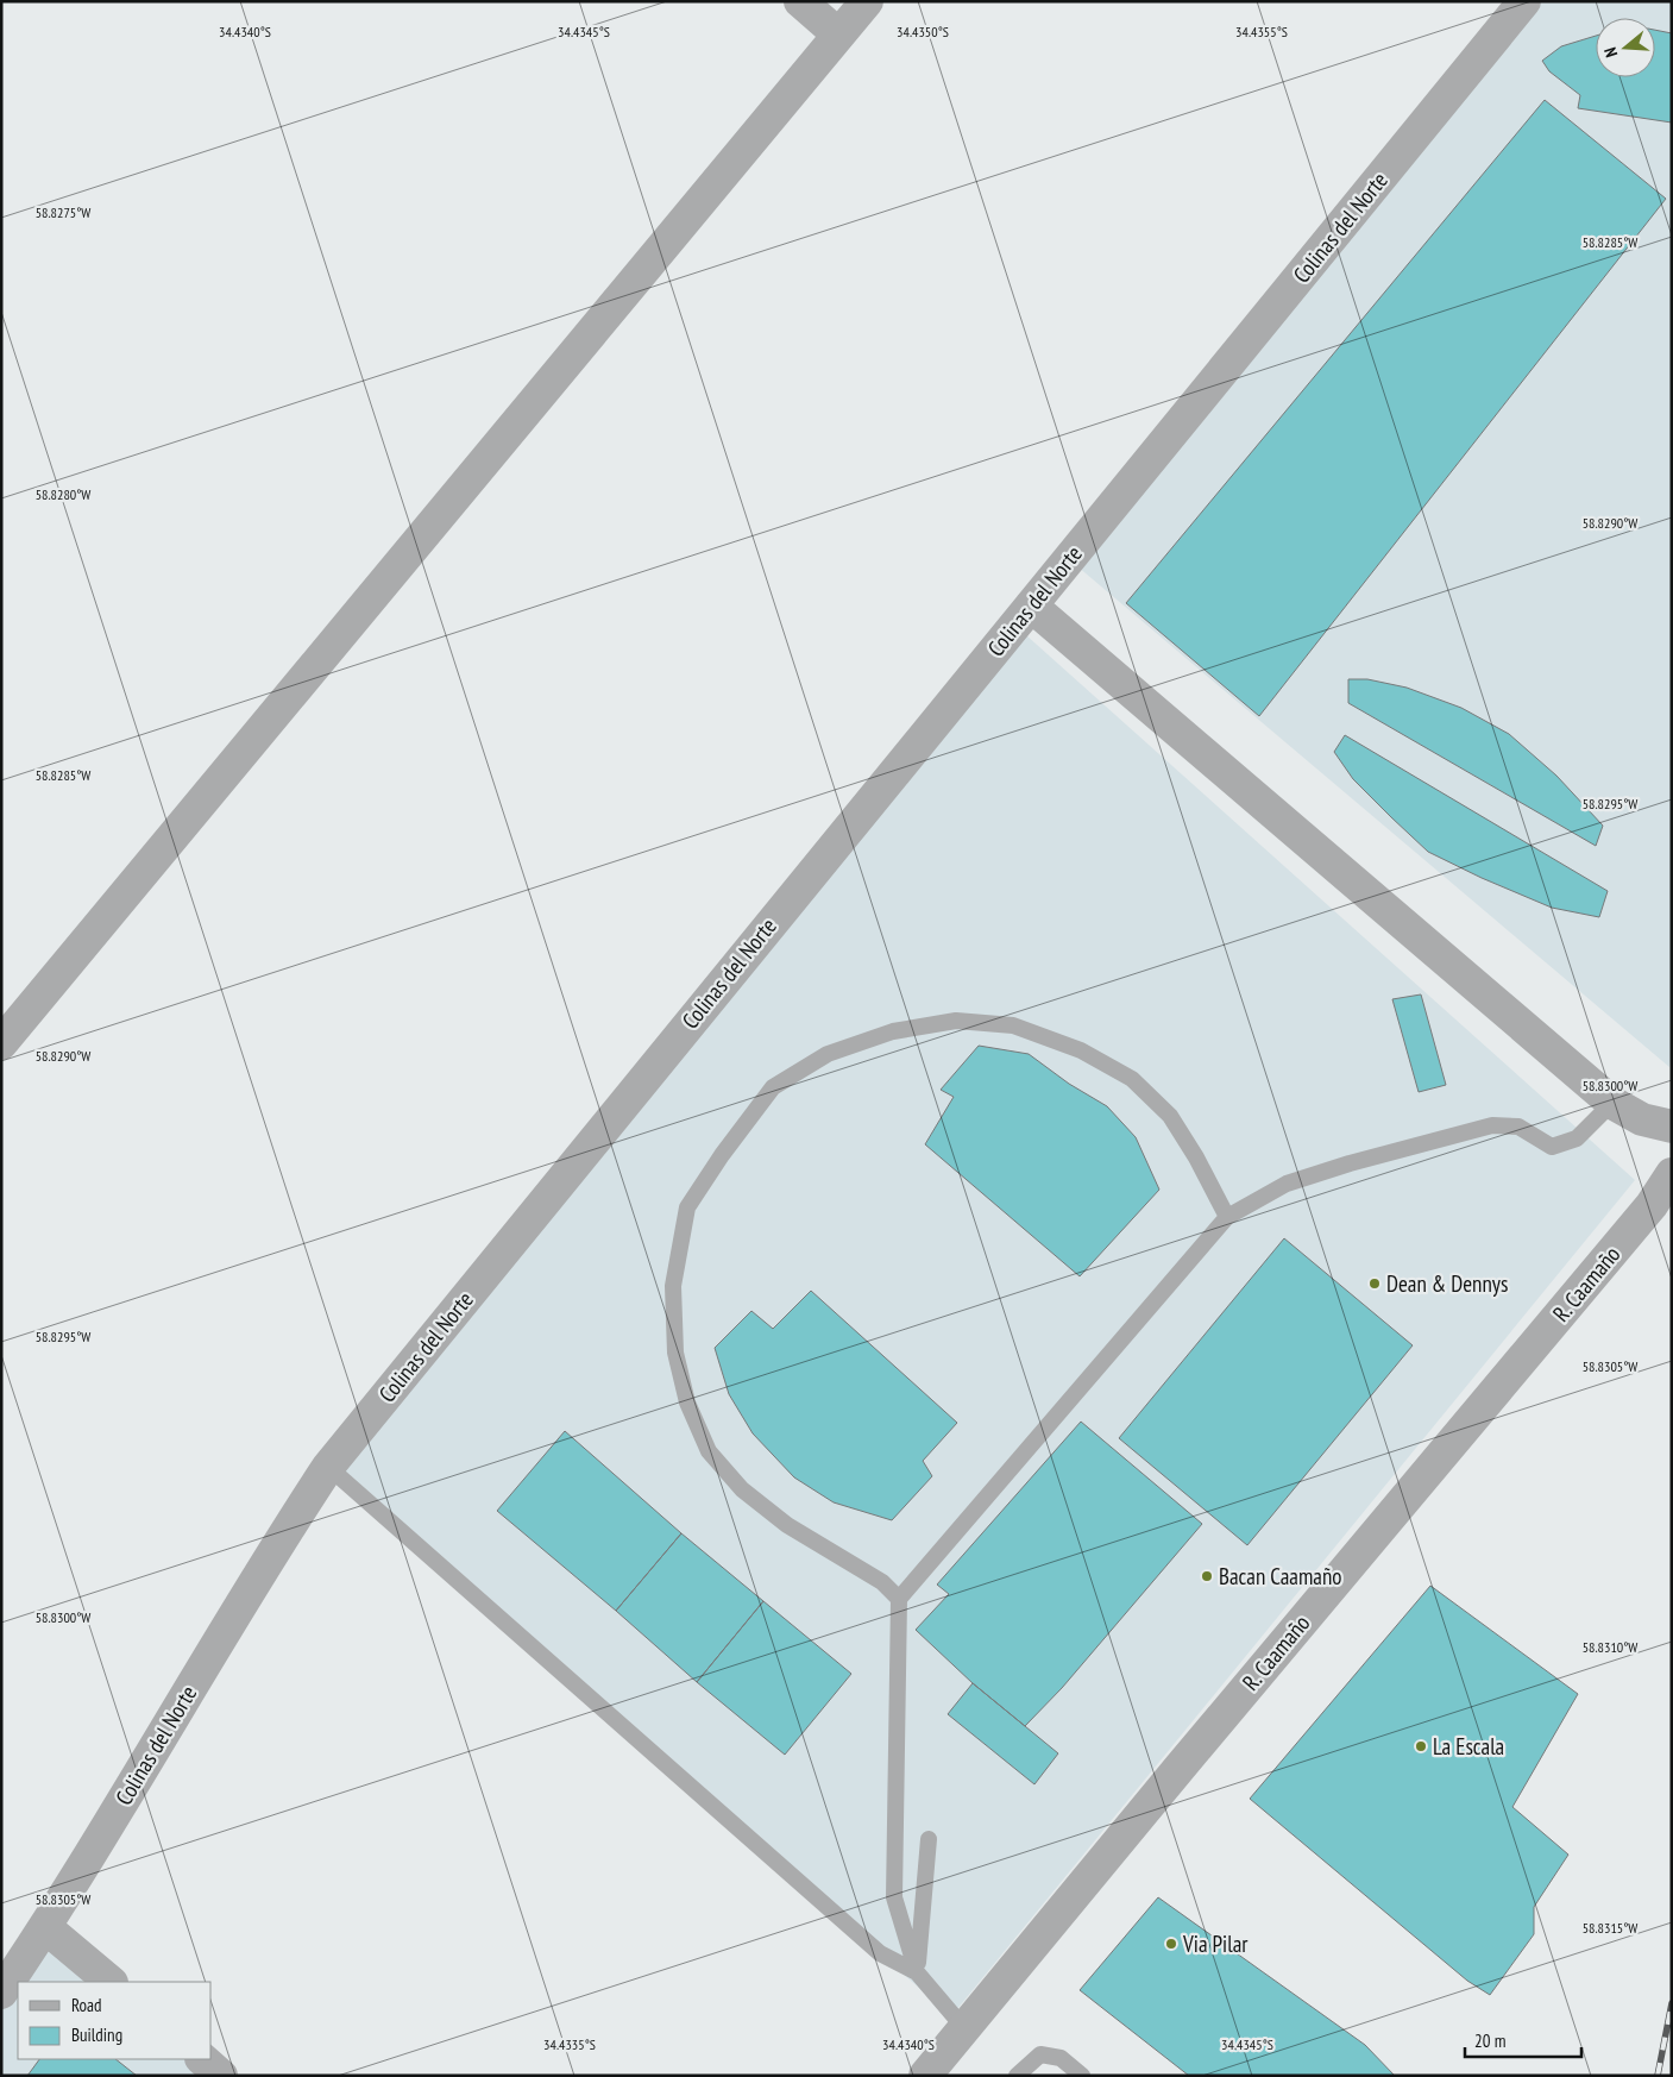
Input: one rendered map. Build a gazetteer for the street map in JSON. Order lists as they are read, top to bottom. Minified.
{"streets":{"street":["Colinas del Norte","R. Caamaño"]},"places":["Dean & Dennys","Bacan Caamaño","La Escala","Via Pilar"],"legend":["Road","Building"],"scale_bar":"20 m","north":"left","coordinates":["34.4340°S","34.4345°S","34.4350°S","34.4355°S","58.8275°W","58.8285°W","58.8280°W","58.8290°W","58.8295°W","58.8300°W","58.8305°W","58.8310°W","58.8315°W","34.4335°S"]}
